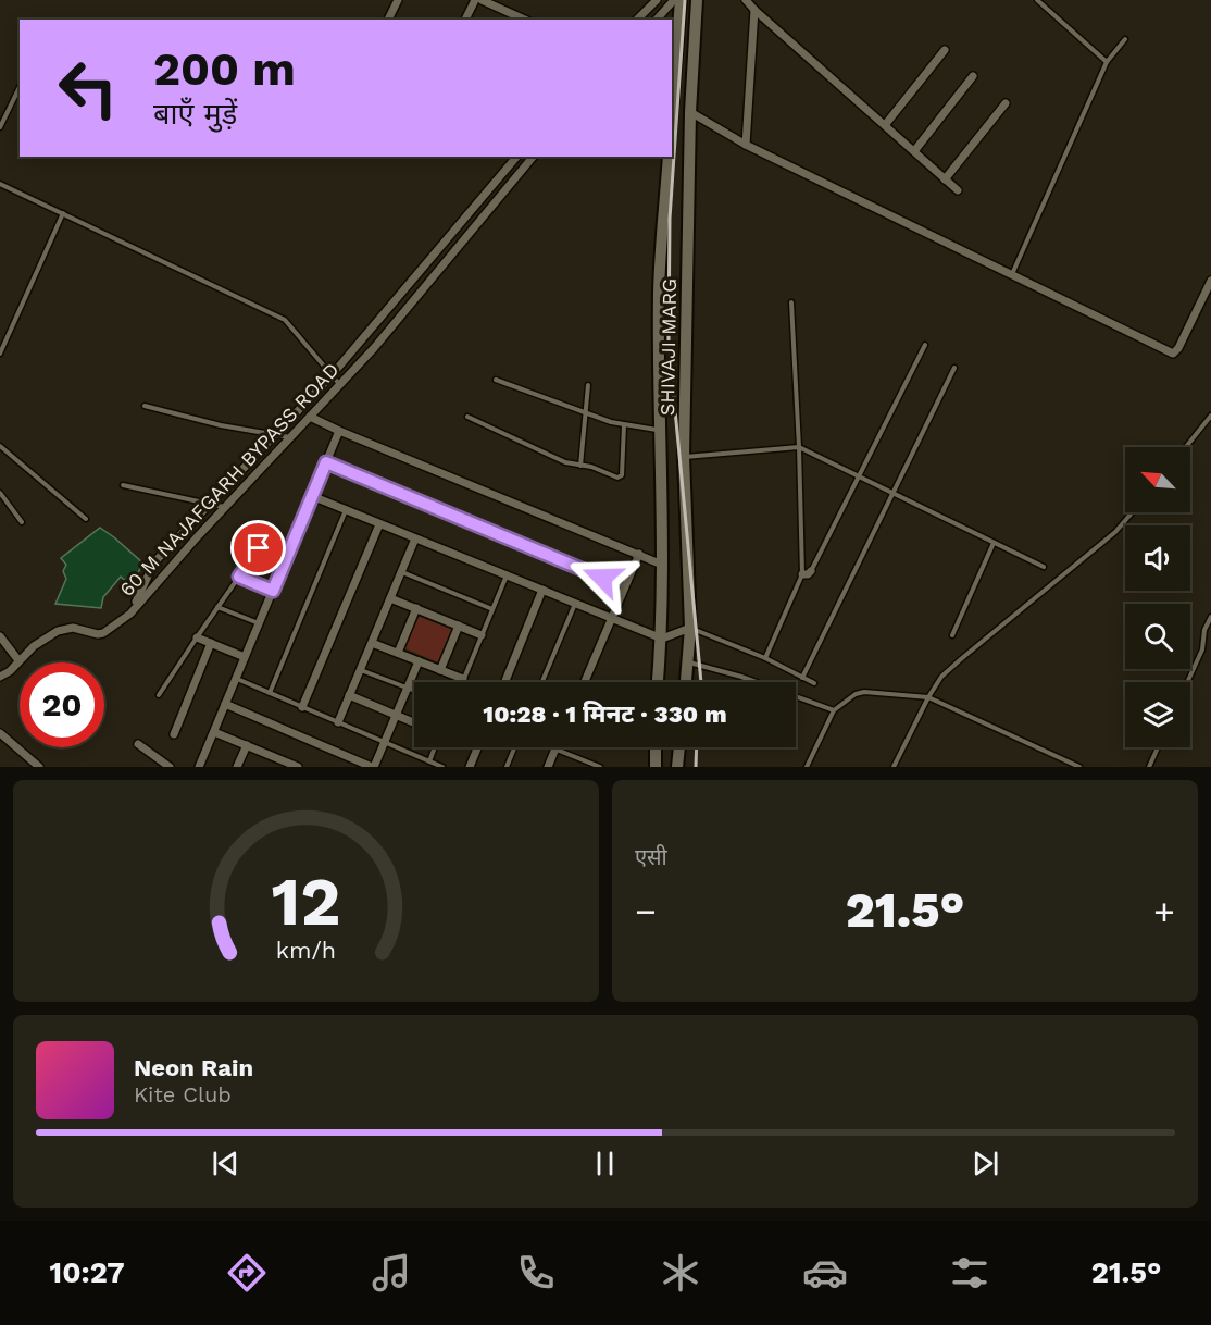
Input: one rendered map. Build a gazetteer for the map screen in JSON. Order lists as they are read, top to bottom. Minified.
{"streets":{"main road":["SHIVAJI MARG"],"street":["60 M NAJAFGARH BYPASS ROAD"]},"north":"top left","page":{"turn":["200 m","बाएँ मुड़ें"],"limit":"20","trip":"10:28 · 1 मिनट · 330 m","tile":"एसी","heat":["−","21.5°","+"],"song":["Neon Rain","Kite Club"],"tabs":["10:27","21.5°"],"gauge":["12","km/h"]}}
